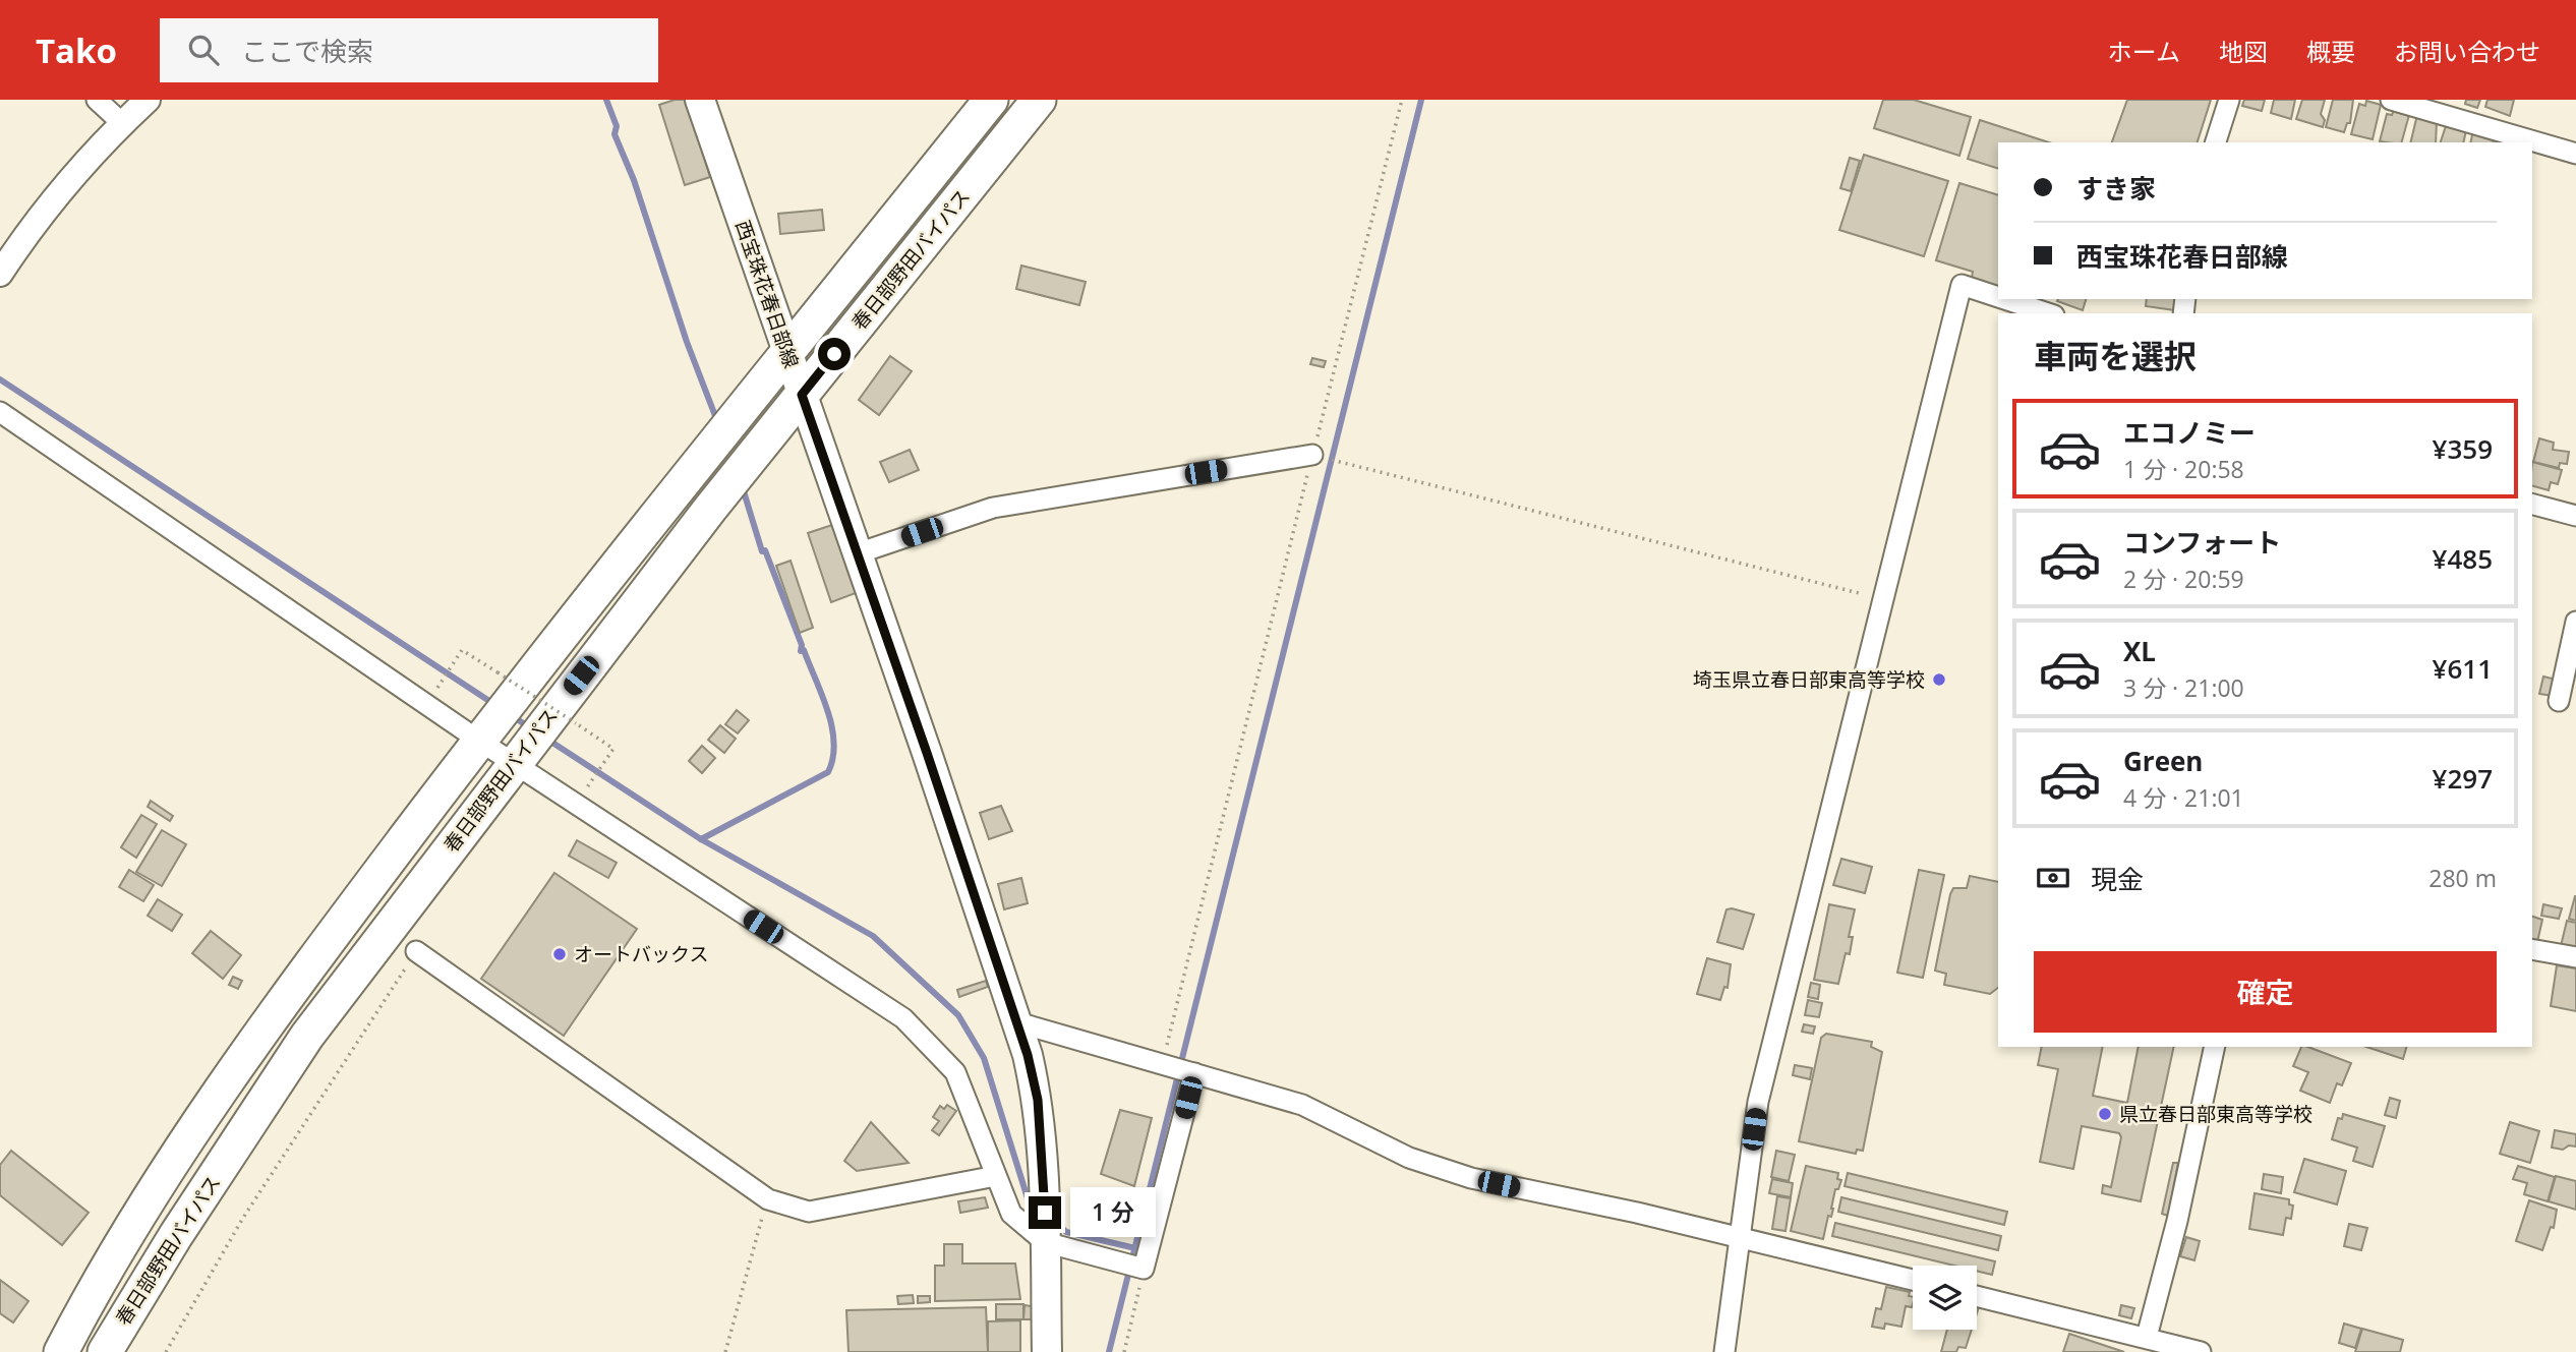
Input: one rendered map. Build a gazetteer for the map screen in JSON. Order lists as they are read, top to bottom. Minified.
{"streets":{"highway":["春日部野田バイパス"],"main road":["西宝珠花春日部線"]},"crossings":[["春日部野田バイパス","西宝珠花春日部線"]],"places":["埼玉県立春日部東高等学校","オートバックス","県立春日部東高等学校"],"page":{"header":"Tako","search":"ここで検索","nav":["ホーム","地図","概要","お問い合わせ"],"banner":["すき家","西宝珠花春日部線"],"heading":"車両を選択","list":[{"name":"エコノミー","note":"1 分 · 20:58","value":"¥359"},{"name":"コンフォート","note":"2 分 · 20:59","value":"¥485"},{"name":"XL","note":"3 分 · 21:00","value":"¥611"},{"name":"Green","note":"4 分 · 21:01","value":"¥297"}],"pay":["現金","280 m"],"buttons":"確定","bubble":"1 分"}}
